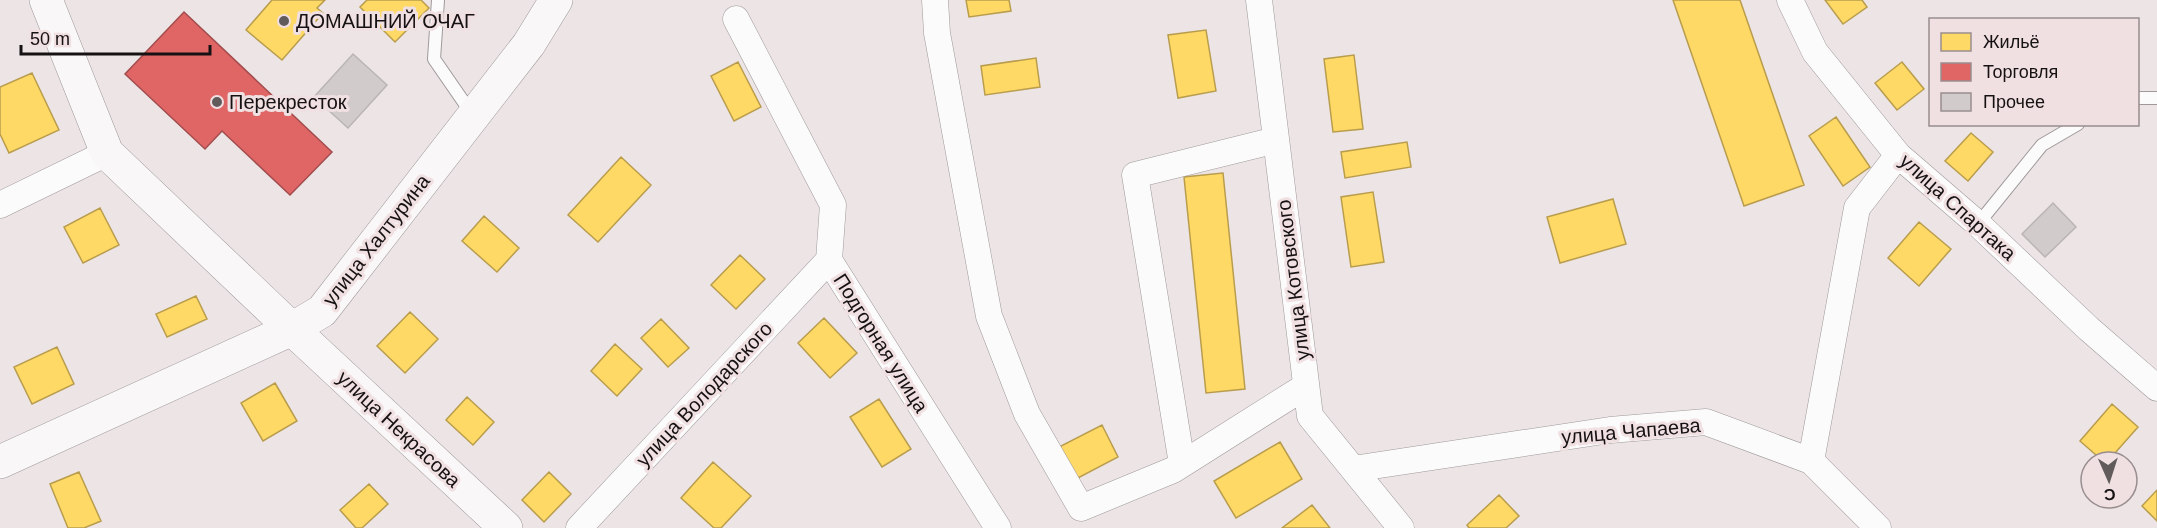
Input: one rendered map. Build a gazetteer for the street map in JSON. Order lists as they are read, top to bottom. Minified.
{"streets":{"main road":["улица Халтурина","улица Некрасова"],"street":["улица Спартака","улица Котовского","Подгорная улица","улица Володарского","улица Чапаева"]},"crossings":[["улица Халтурина","улица Некрасова"],["улица Котовского","улица Чапаева"],["Подгорная улица","улица Володарского"]],"places":["ДОМАШНИЙ ОЧАГ","Перекресток"],"legend":["Жильё","Торговля","Прочее"],"scale_bar":"50 m","north":"bottom"}
